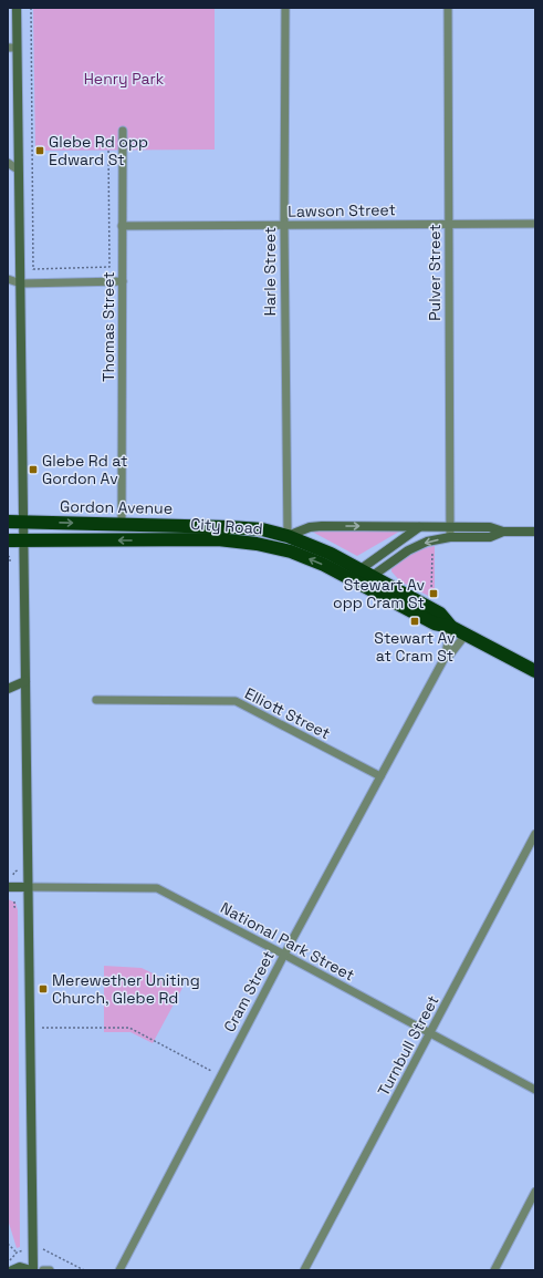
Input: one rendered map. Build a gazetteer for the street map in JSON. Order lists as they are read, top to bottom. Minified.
{"streets":{"highway":["Gordon Avenue","City Road"],"main road":["National Park Street"],"street":["Lawson Street","Harle Street","Pulver Street","Thomas Street","Elliott Street","Cram Street","Turnbull Street"]},"crossings":[["Lawson Street","Harle Street"],["Lawson Street","Pulver Street"],["Lawson Street","Thomas Street"],["Harle Street","Gordon Avenue"],["Thomas Street","Gordon Avenue"],["Gordon Avenue","City Road"],["Gordon Avenue","Cram Street"],["City Road","Cram Street"],["Elliott Street","Cram Street"],["National Park Street","Cram Street"],["National Park Street","Turnbull Street"]],"one_way":["City Road"],"parks":["Henry Park"],"places":{"transit":["Glebe Rd opp Edward St","Glebe Rd at Gordon Av","Stewart Av opp Cram St","Stewart Av at Cram St","Merewether Uniting Church, Glebe Rd"]}}
